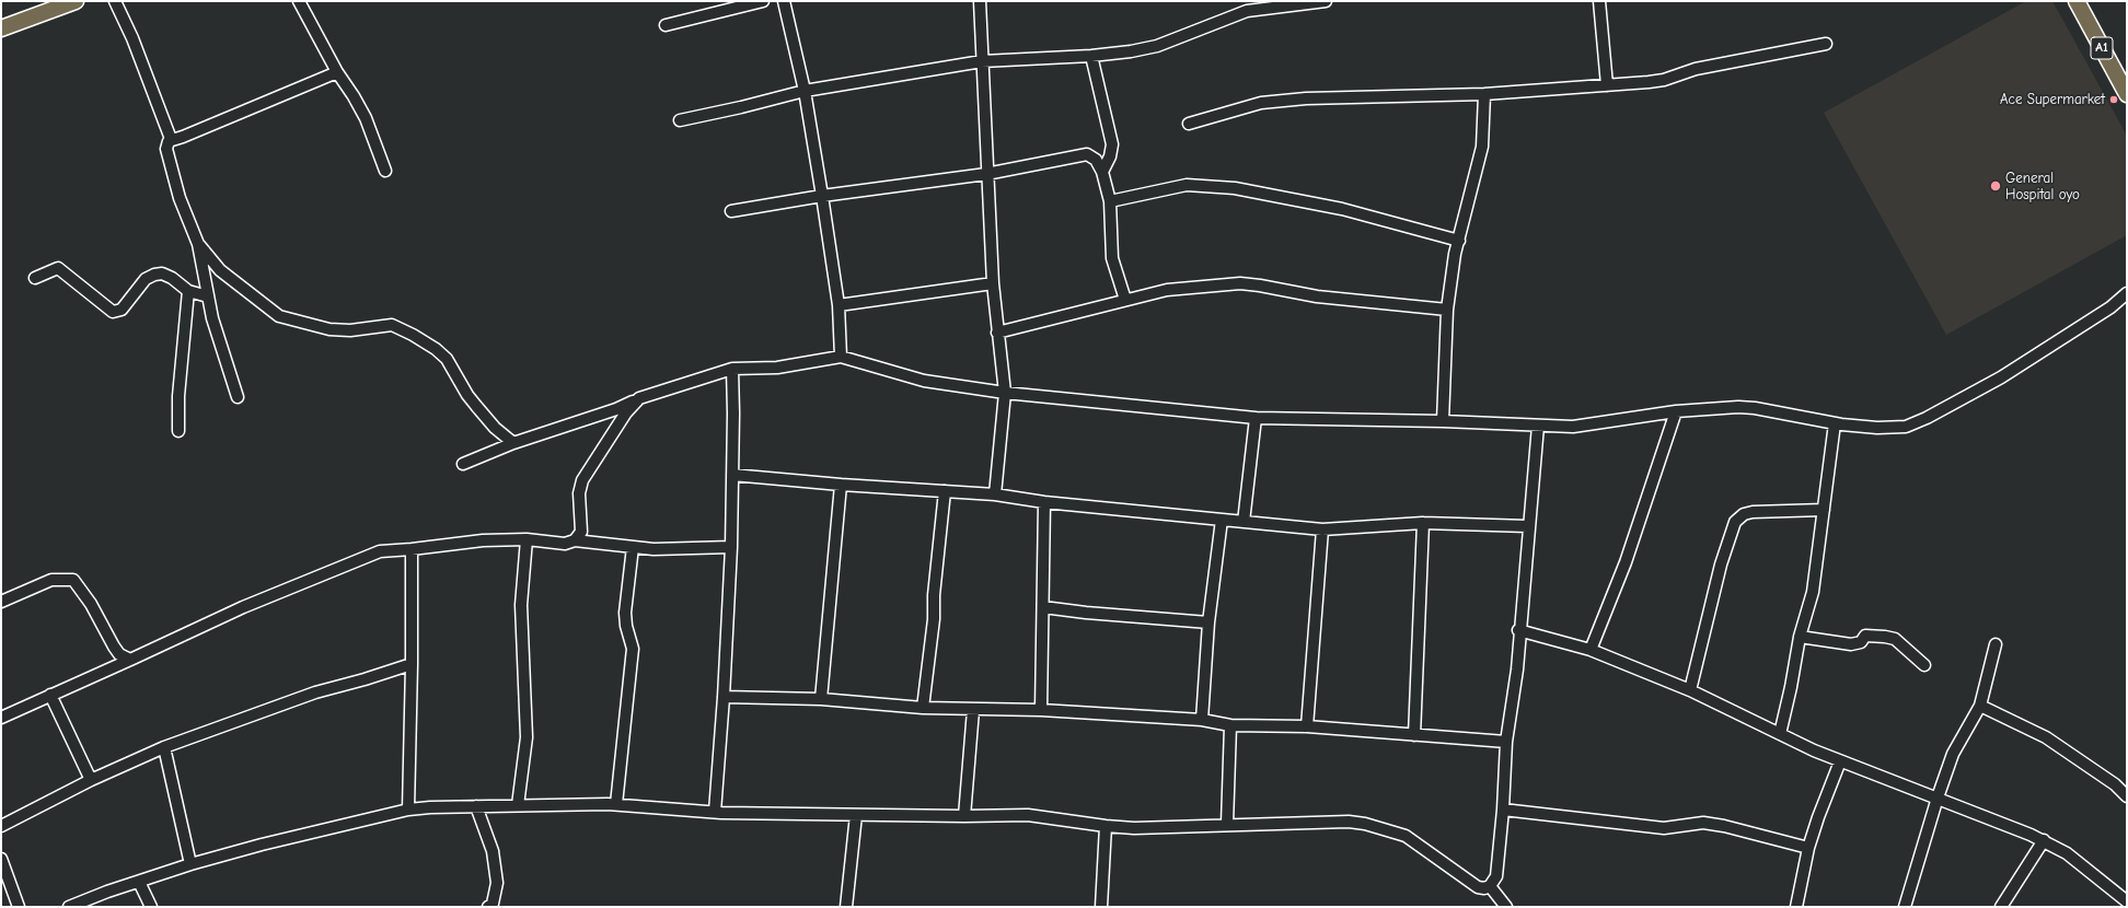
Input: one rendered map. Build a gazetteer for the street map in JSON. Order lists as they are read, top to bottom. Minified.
{"streets":{"highway":["A1"]},"places":["Ace Supermarket","General Hospital oyo"]}
